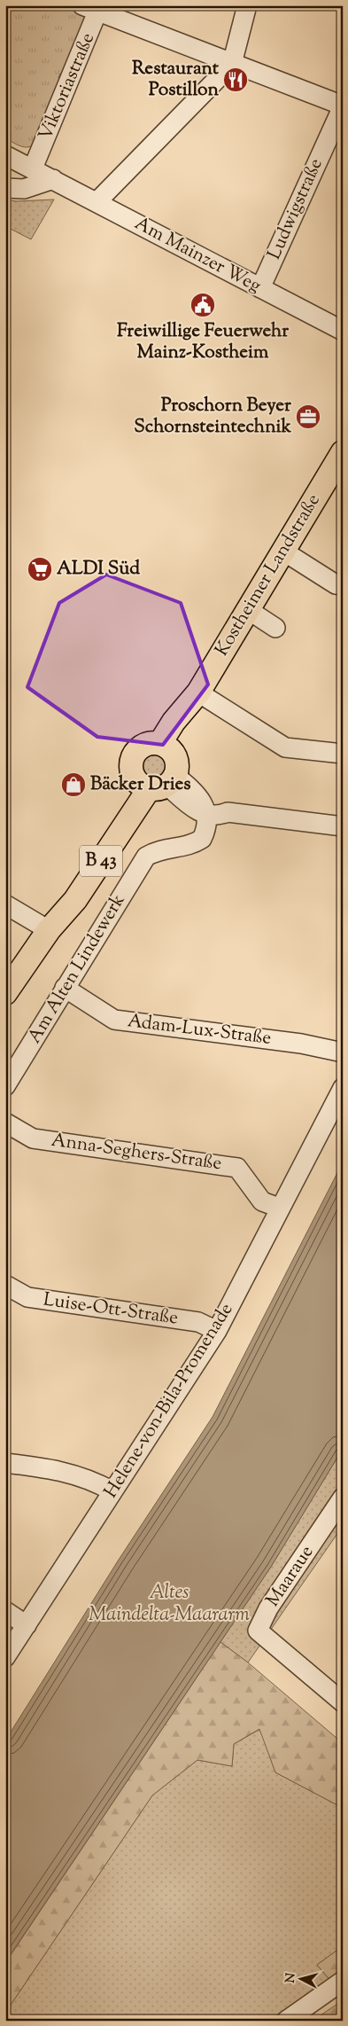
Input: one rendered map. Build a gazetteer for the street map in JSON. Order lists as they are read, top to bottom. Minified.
{"streets":{"main road":["Kostheimer Landstraße","B 43"],"street":["Viktoriastraße","Ludwigstraße","Am Mainzer Weg","Am Alten Lindewerk","Adam-Lux-Straße","Anna-Seghers-Straße","Luise-Ott-Straße","Helene-von-Bila-Promenade","Maaraue"]},"crossings":[["Viktoriastraße","Am Mainzer Weg"],["Ludwigstraße","Am Mainzer Weg"],["Kostheimer Landstraße","B 43"],["Am Alten Lindewerk","Adam-Lux-Straße"],["Anna-Seghers-Straße","Helene-von-Bila-Promenade"],["Luise-Ott-Straße","Helene-von-Bila-Promenade"]],"water":["Altes Maindelta-Maararm"],"places":{"restaurant":["Restaurant Postillon"],"public building":["Freiwillige Feuerwehr Mainz-Kostheim"],"office":["Proschorn Beyer Schornsteintechnik"],"supermarket":["ALDI Süd"],"shop":["Bäcker Dries"]},"north":"left"}
